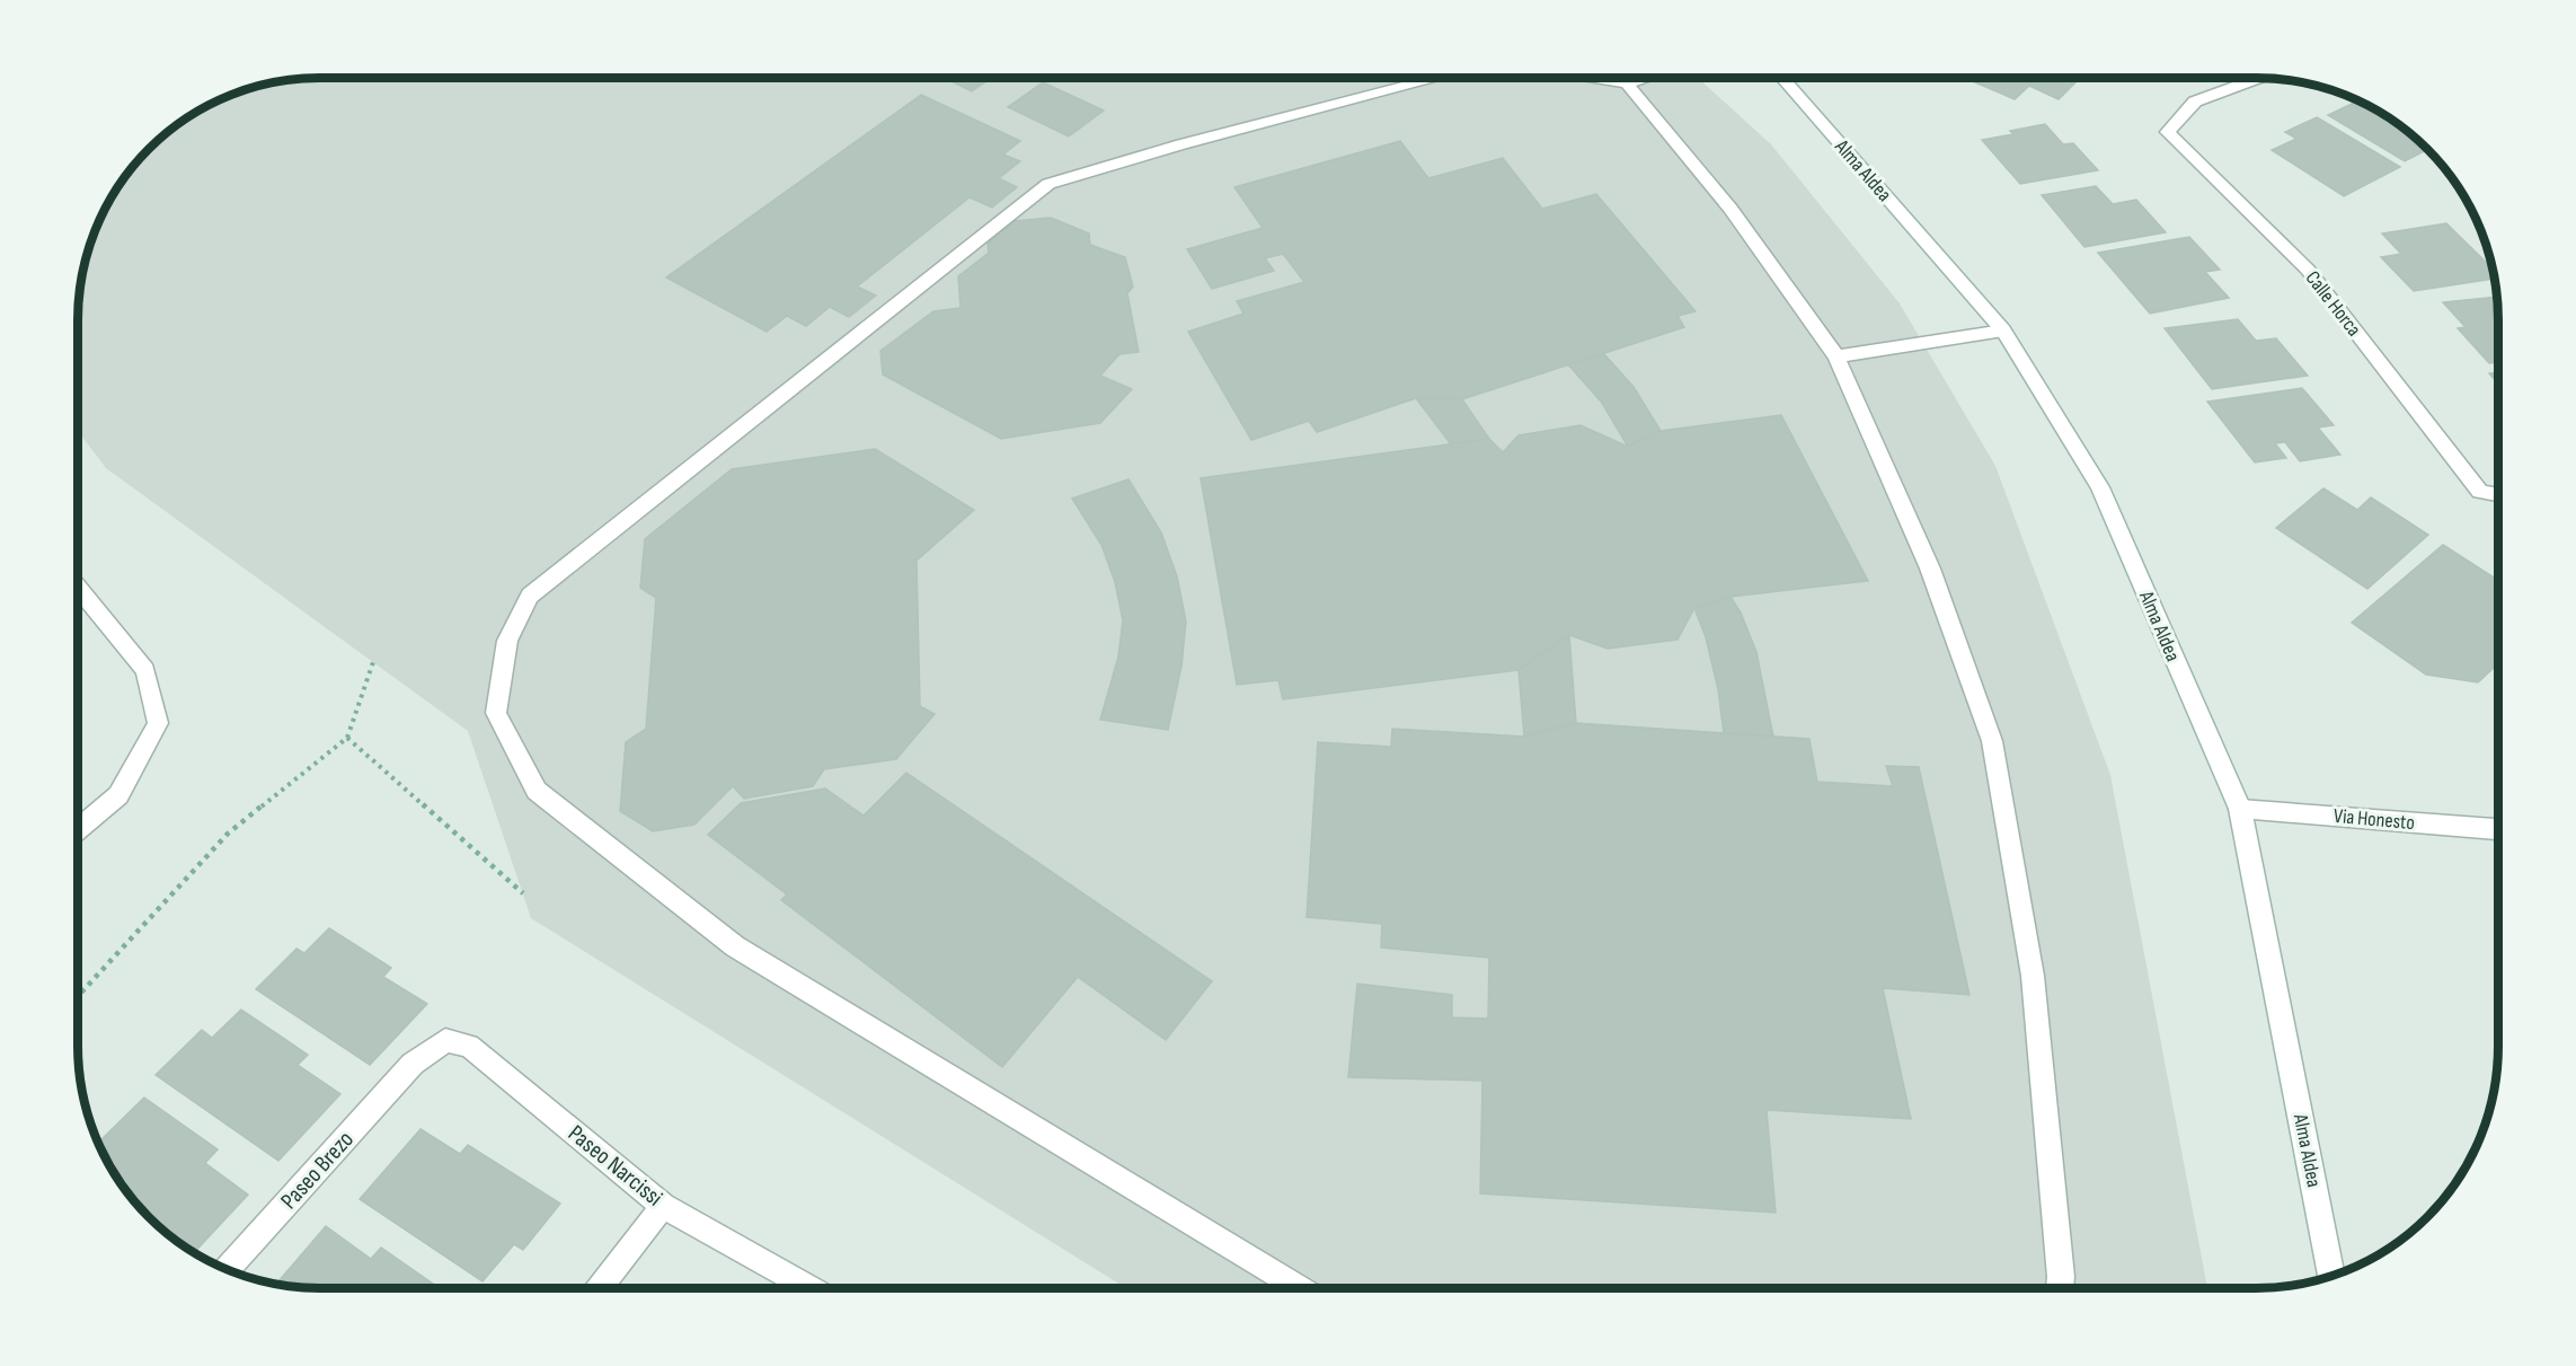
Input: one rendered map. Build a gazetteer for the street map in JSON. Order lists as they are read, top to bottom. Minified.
{"streets":{"street":["Alma Aldea","Calle Horca","Via Honesto","Paseo Narcissi","Paseo Brezo"]},"crossings":[["Alma Aldea","Via Honesto"],["Paseo Narcissi","Paseo Brezo"]]}
